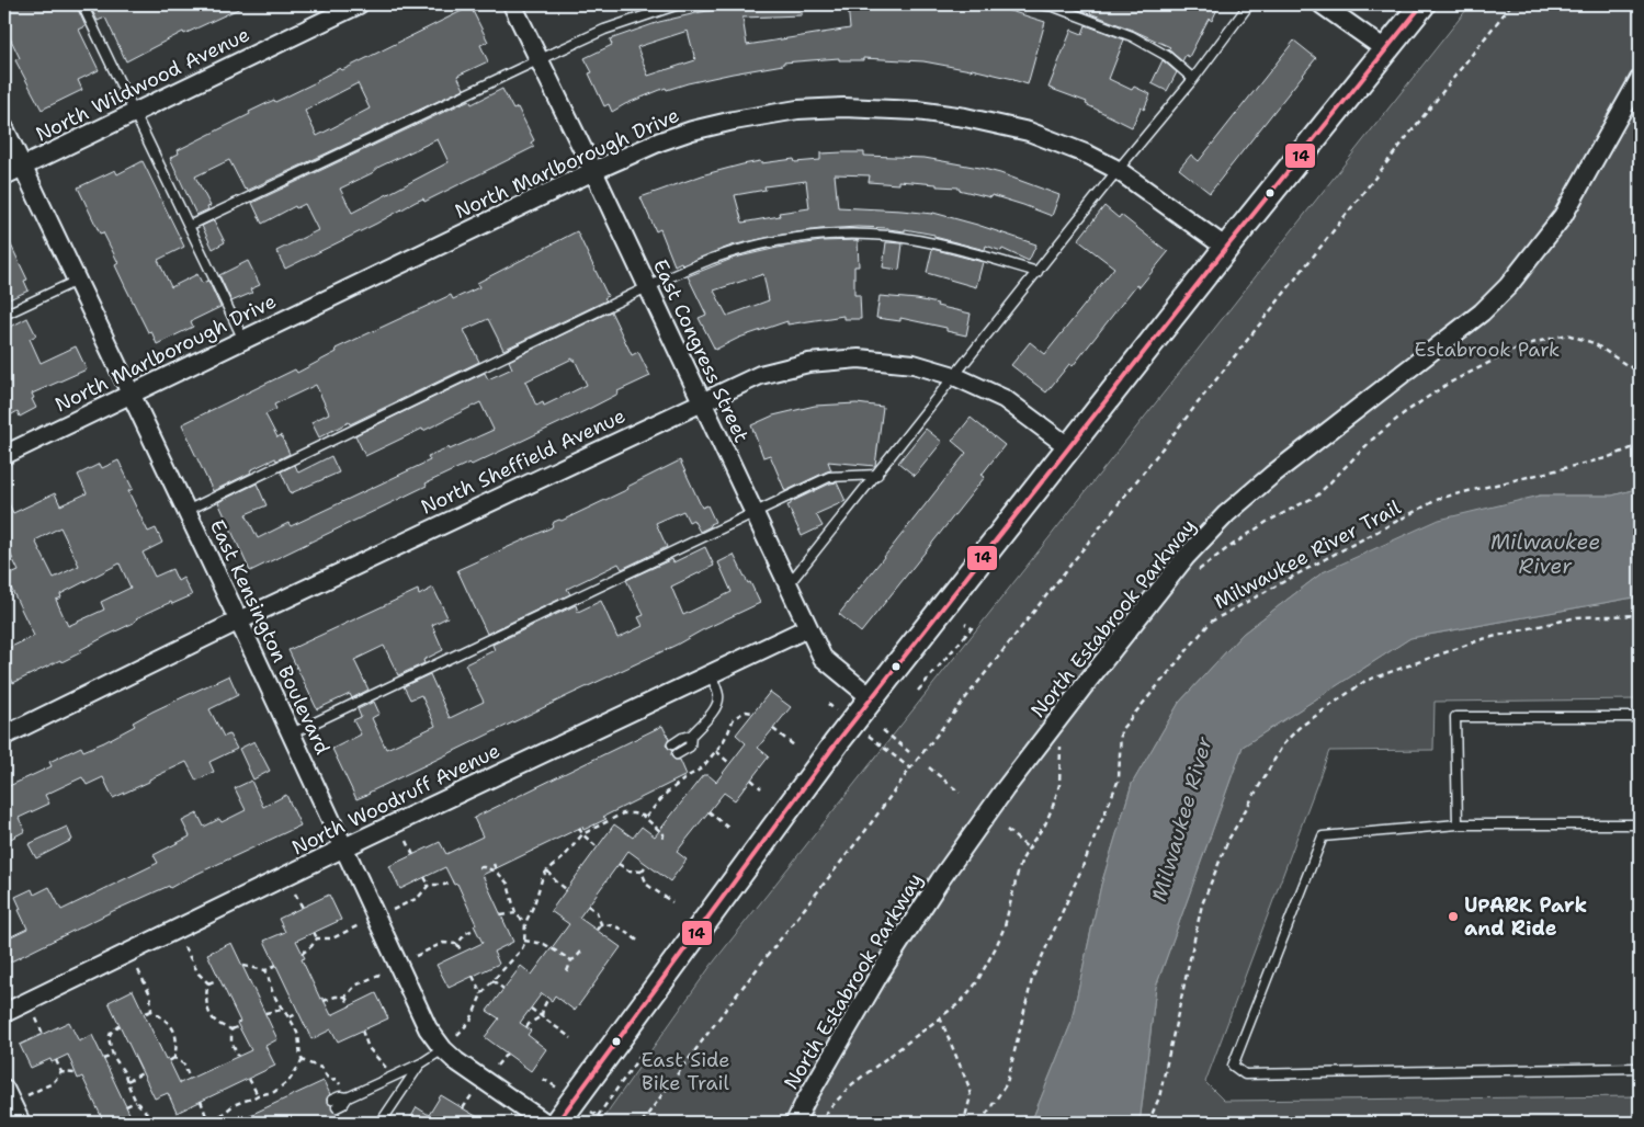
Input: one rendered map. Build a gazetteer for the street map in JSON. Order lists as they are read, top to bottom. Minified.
{"streets":{"street":["North Wildwood Avenue","North Marlborough Drive","East Congress Street","North Sheffield Avenue","North Estabrook Parkway","East Kensington Boulevard","North Woodruff Avenue"],"path":["Milwaukee River Trail"]},"crossings":[["North Wildwood Avenue","East Kensington Boulevard"],["North Marlborough Drive","East Congress Street"],["North Marlborough Drive","East Kensington Boulevard"],["East Congress Street","North Sheffield Avenue"],["East Congress Street","North Woodruff Avenue"],["North Sheffield Avenue","East Kensington Boulevard"],["East Kensington Boulevard","North Woodruff Avenue"]],"water":["Milwaukee River"],"parks":["Estabrook Park","East Side Bike Trail"],"places":["UPARK Park and Ride"],"lines":["transit line 14"]}
